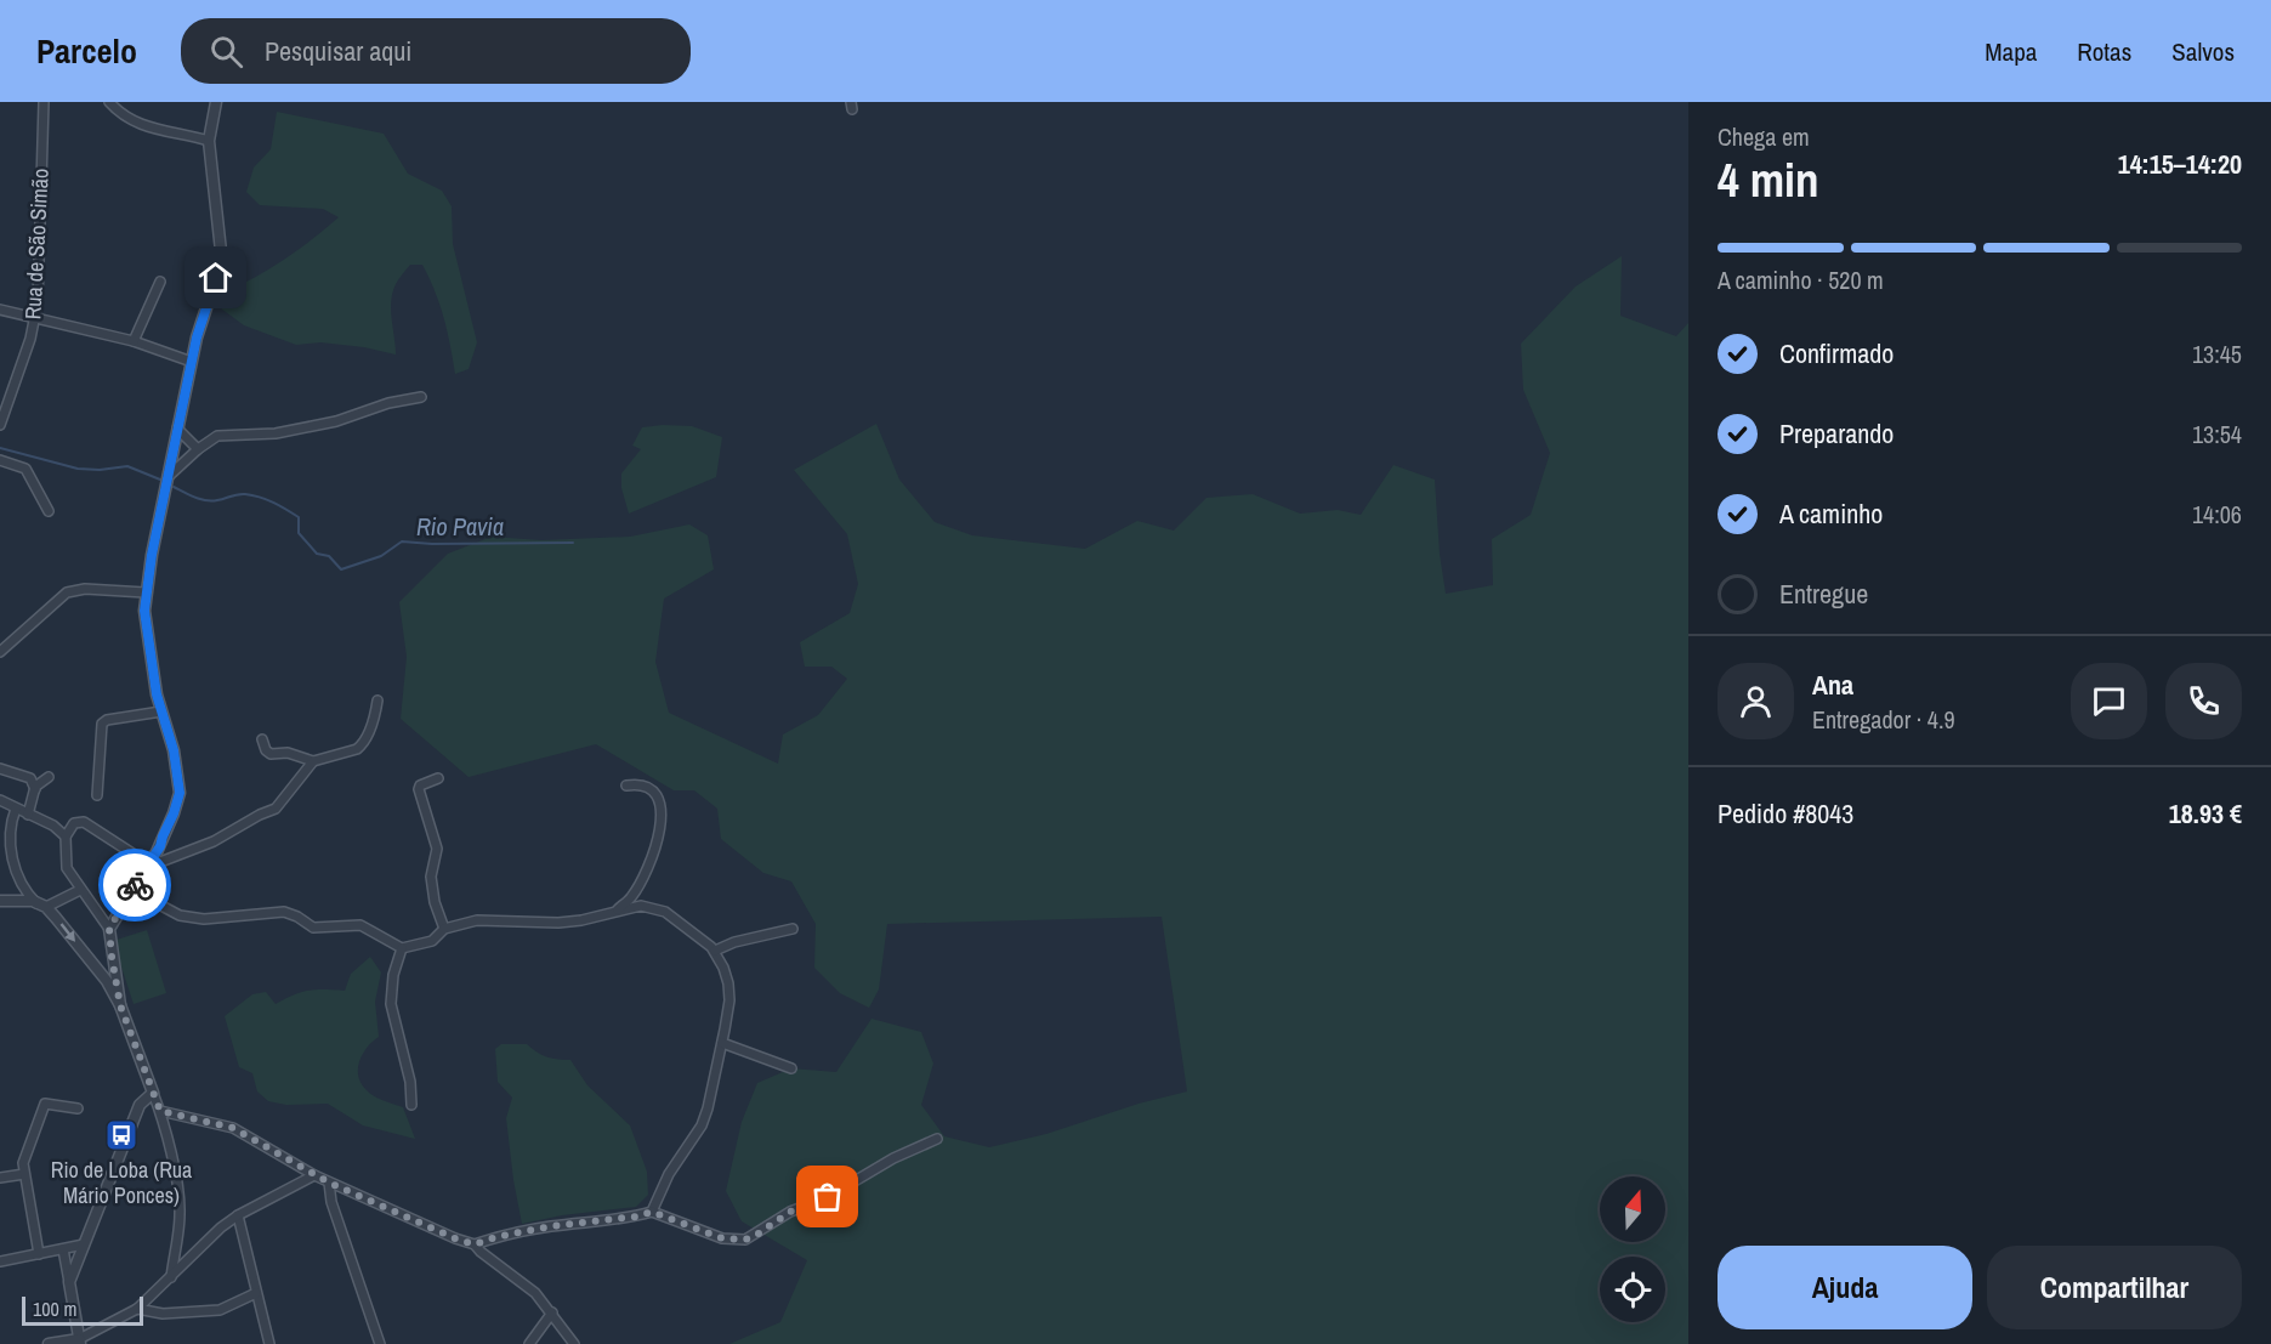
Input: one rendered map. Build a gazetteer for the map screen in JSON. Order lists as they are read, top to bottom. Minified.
{"streets":{"street":["Rua de São Simão"]},"water":["Rio Pavia"],"places":{"bus stop":["Rio de Loba (Rua Mário Ponces)"]},"scale_bar":"100 m","north":"top","page":{"header":"Parcelo","search":"Pesquisar aqui","nav":["Mapa","Rotas","Salvos"],"heading":["4 min","Chega em","14:15–14:20"],"panel":["Ana","Entregador · 4.9","Pedido #8043","18.93 €"],"bar":"A caminho · 520 m","list":[["Confirmado","13:45"],["Preparando","13:54"],["A caminho","14:06"],"Entregue"],"buttons":["Ajuda","Compartilhar"],"scale":"100 m"}}
